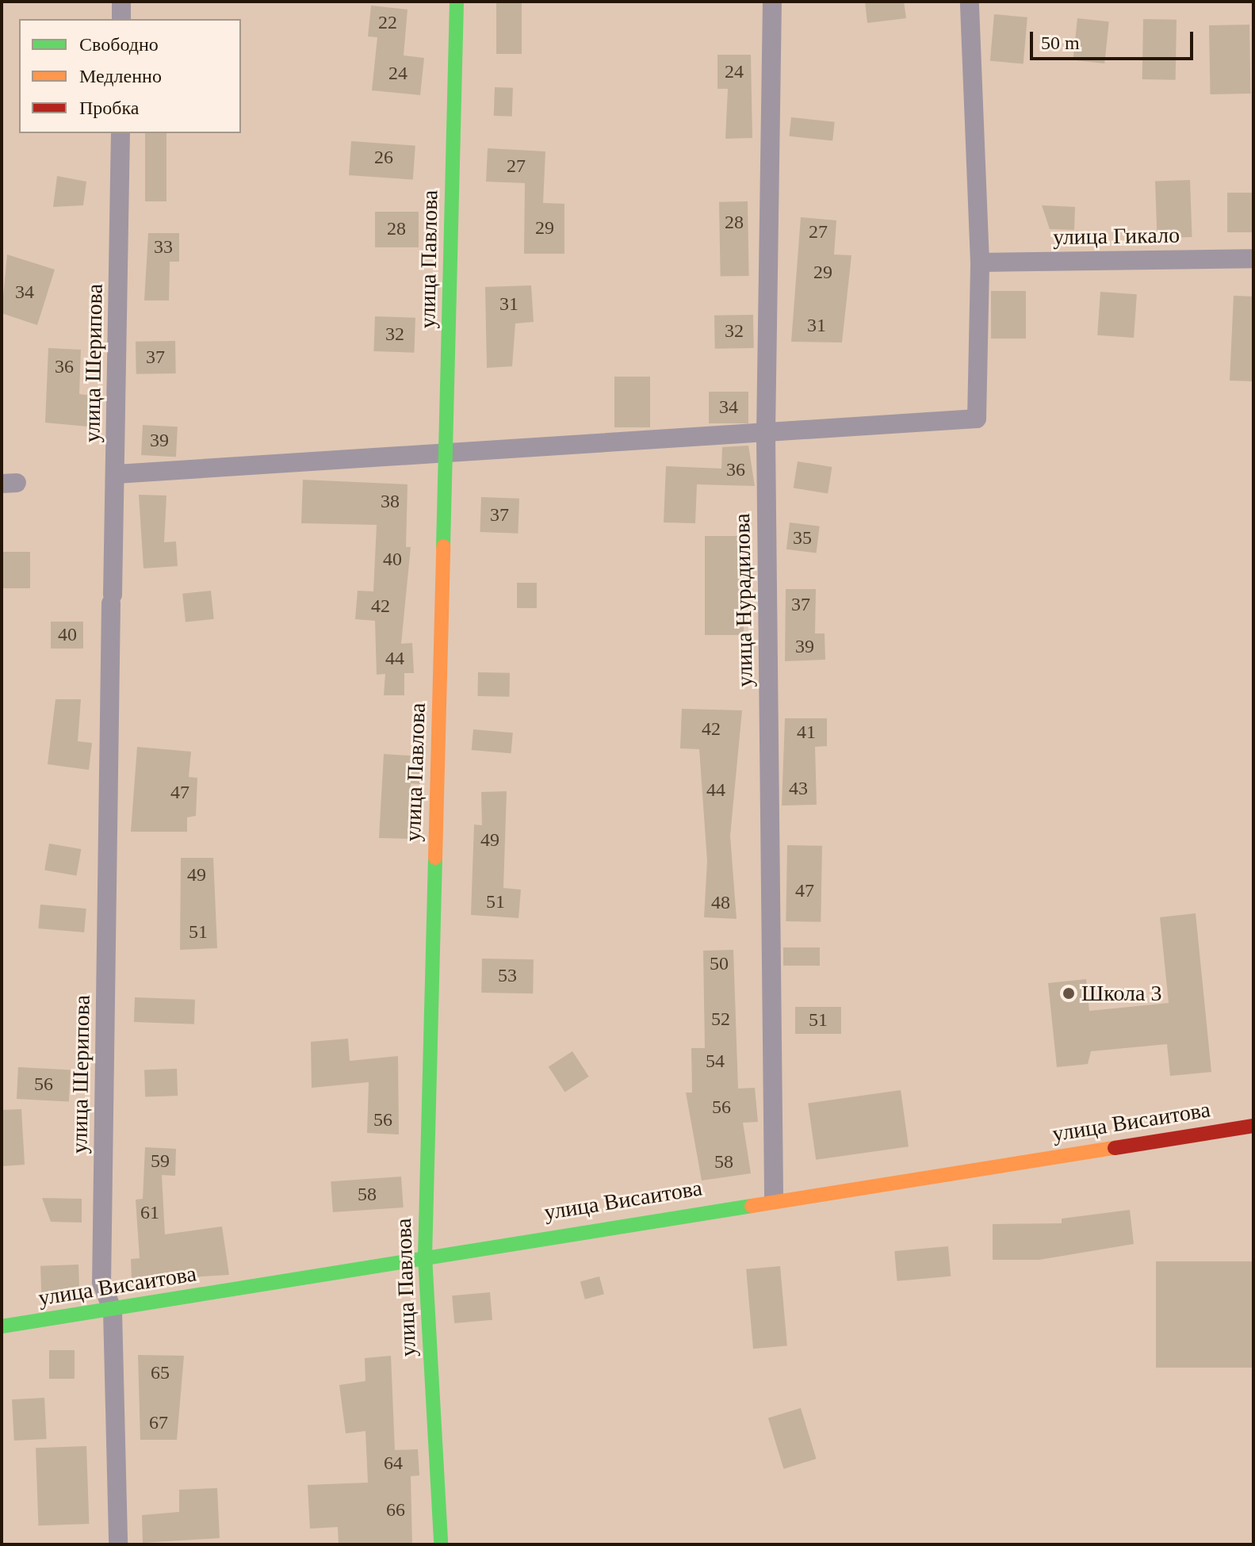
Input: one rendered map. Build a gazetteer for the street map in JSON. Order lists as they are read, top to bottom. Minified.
{"streets":{"street":["улица Гикало","улица Павлова","улица Шерипова","улица Нурадилова","улица Висаитова"]},"crossings":[["улица Павлова","улица Висаитова"],["улица Шерипова","улица Висаитова"],["улица Нурадилова","улица Висаитова"]],"places":["Школа 3"],"house_numbers":["22","24","24","26","27","28","29","28","27","33","29","34","31","31","32","32","37","36","34","39","36","38","37","35","40","37","42","40","39","44","42","41","43","44","47","49","49","47","51","48","51","50","53","52","51","54","56","56","56","59","58","58","61","65","67","64","66"],"legend":["Свободно","Медленно","Пробка"],"scale_bar":"50 m"}
